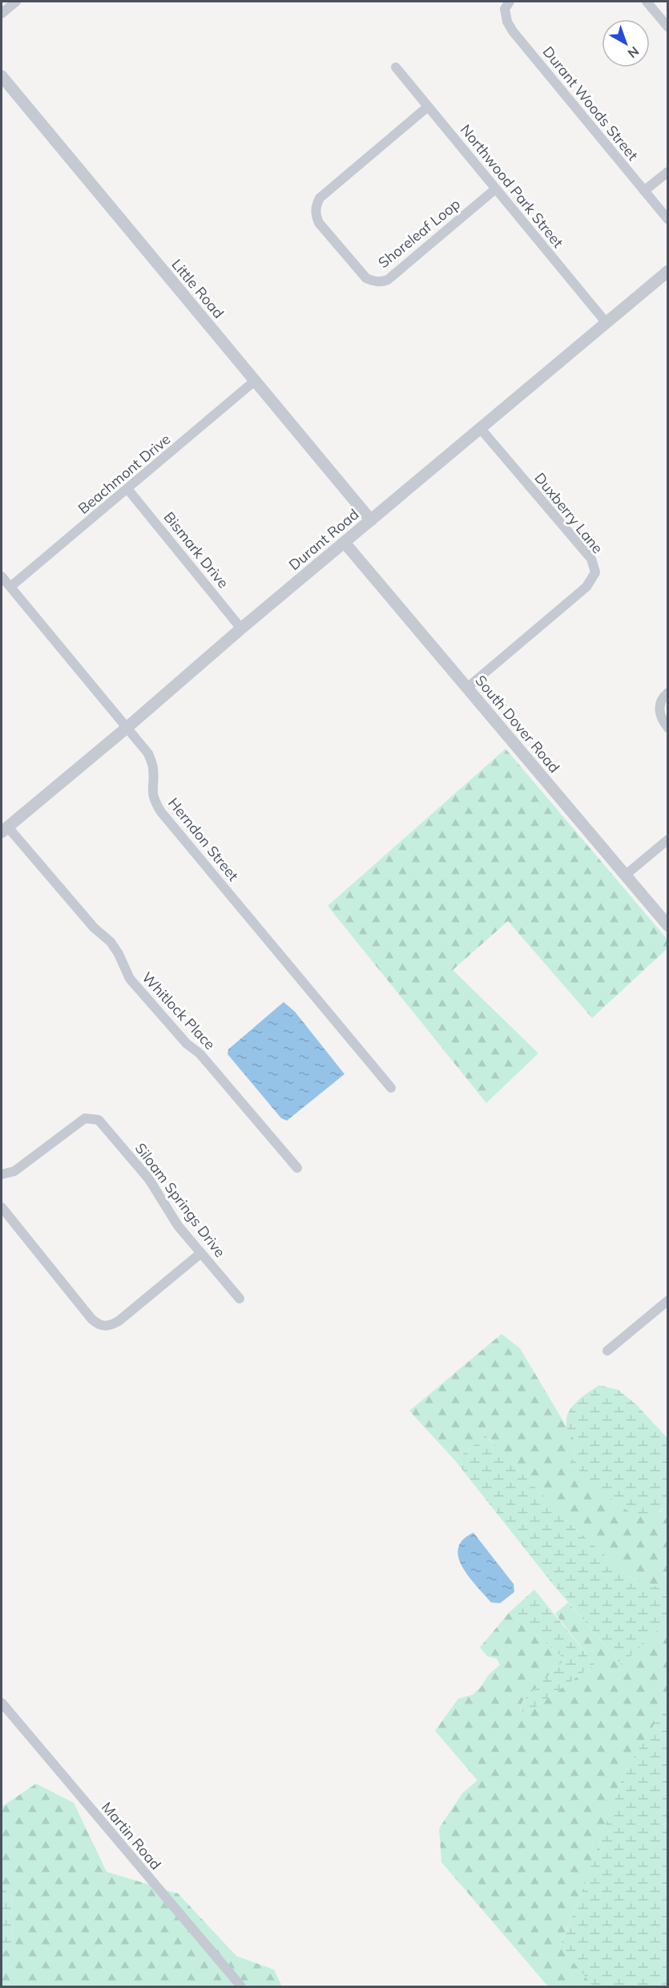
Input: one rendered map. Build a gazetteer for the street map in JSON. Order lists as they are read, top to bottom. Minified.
{"streets":{"street":["Durant Woods Street","Northwood Park Street","Shoreleaf Loop","Little Road","Beachmont Drive","Duxberry Lane","Durant Road","Bismark Drive","South Dover Road","Herndon Street","Whitlock Place","Siloam Springs Drive","Martin Road"]},"crossings":[["Northwood Park Street","Shoreleaf Loop"],["Northwood Park Street","Durant Road"],["Little Road","Beachmont Drive"],["Little Road","Durant Road"],["Beachmont Drive","Bismark Drive"],["Beachmont Drive","Herndon Street"],["Duxberry Lane","Durant Road"],["Duxberry Lane","South Dover Road"],["Durant Road","Bismark Drive"],["Durant Road","South Dover Road"],["Durant Road","Herndon Street"],["Durant Road","Whitlock Place"]],"north":"bottom right"}
